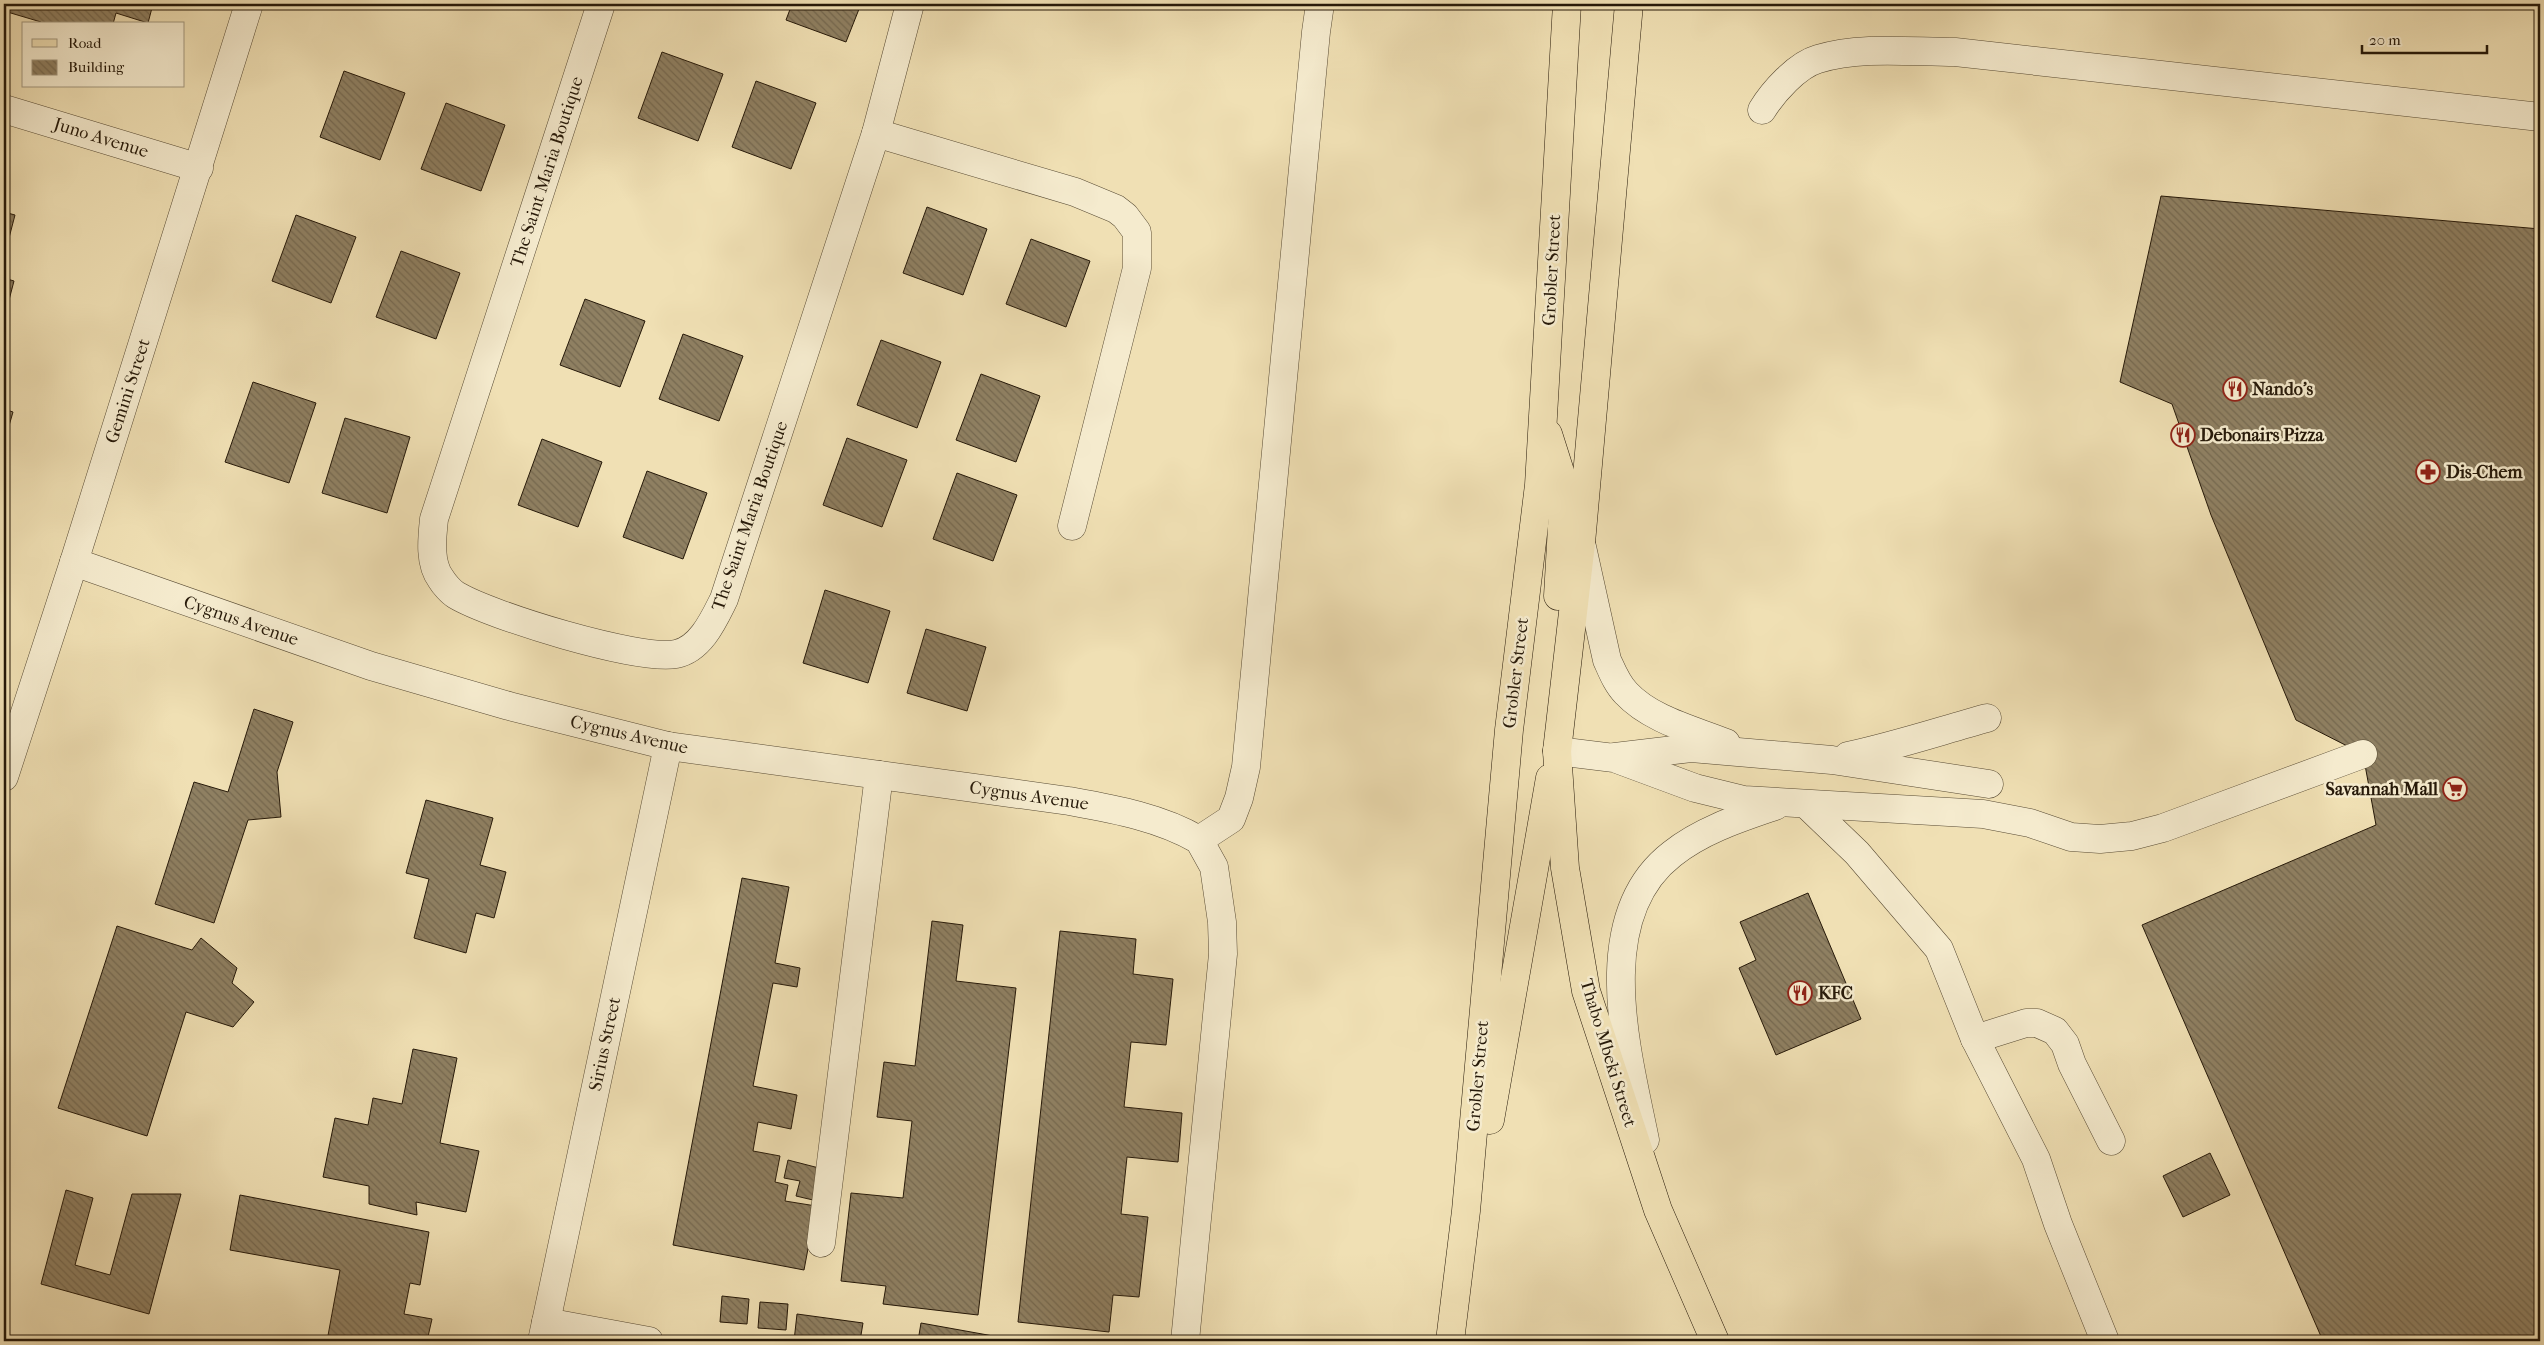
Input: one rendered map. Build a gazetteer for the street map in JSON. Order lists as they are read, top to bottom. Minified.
{"streets":{"main road":["Grobler Street","Thabo Mbeki Street"],"street":["Juno Avenue","The Saint Maria Boutique","Gemini Street","Cygnus Avenue","Sirius Street"]},"crossings":[["Juno Avenue","Gemini Street"],["Gemini Street","Cygnus Avenue"],["Cygnus Avenue","Sirius Street"]],"places":{"restaurant":["Nando's","Debonairs Pizza","KFC"],"pharmacy":["Dis-Chem"],"supermarket":["Savannah Mall"]},"legend":["Road","Building"],"scale_bar":"20 m"}
